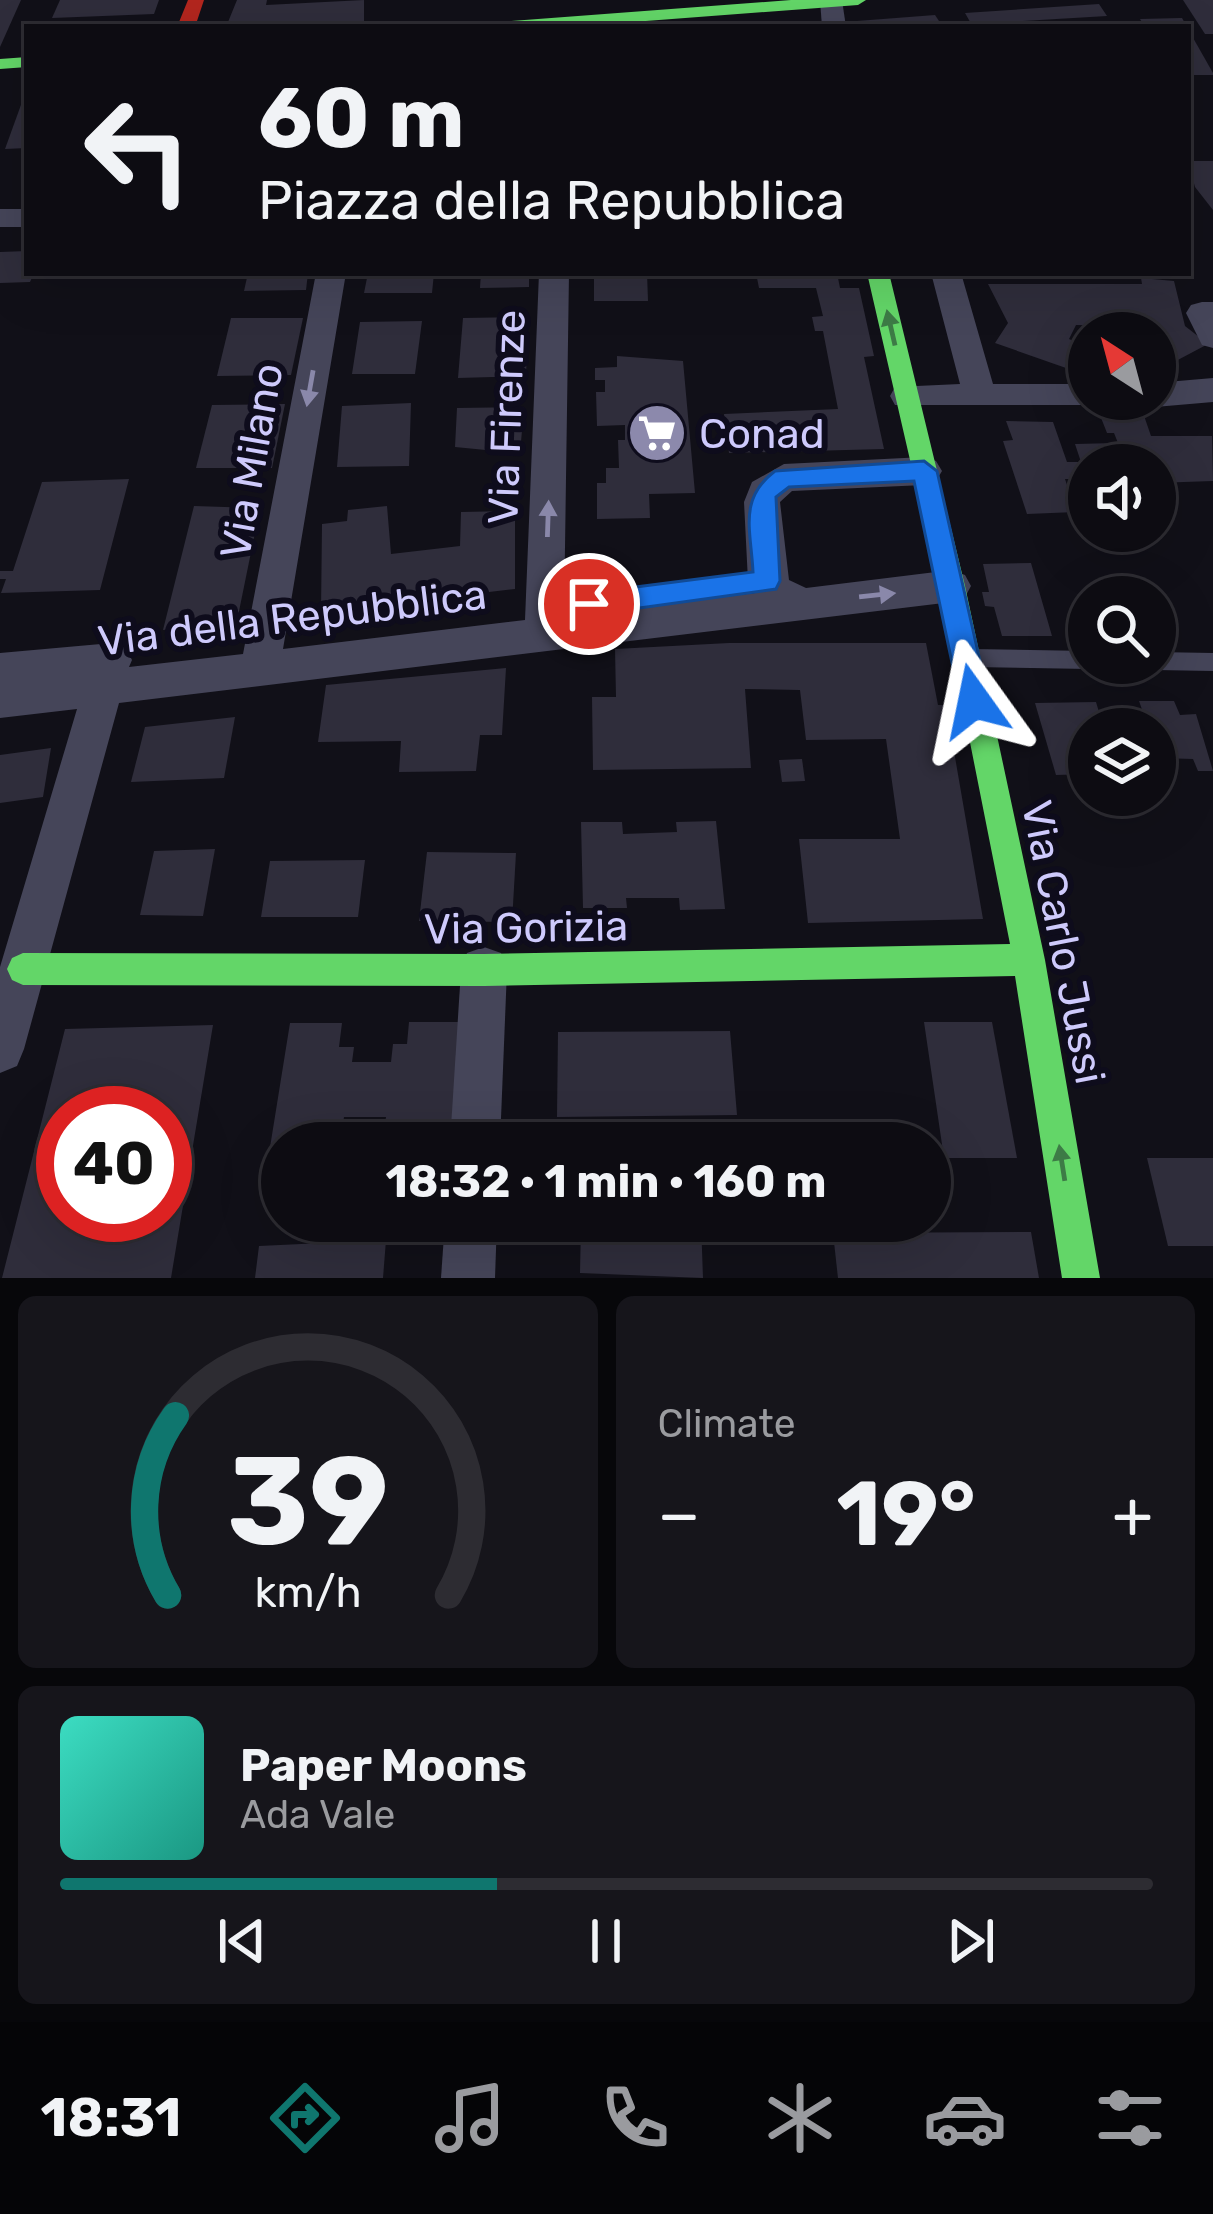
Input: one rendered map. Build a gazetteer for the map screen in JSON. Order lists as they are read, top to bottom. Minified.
{"streets":{"street":["Via Firenze","Via Milano","Via della Repubblica","Via Gorizia","Via Carlo Jussi"]},"crossings":[["Via Firenze","Via della Repubblica"],["Via Milano","Via della Repubblica"],["Via della Repubblica","Via Carlo Jussi"],["Via Gorizia","Via Carlo Jussi"]],"one_way":["Via Firenze","Via Milano","Via Carlo Jussi"],"places":{"supermarket":["Conad"]},"north":"top left","page":{"turn":["60 m","Piazza della Repubblica"],"limit":"40","trip":"18:32 · 1 min · 160 m","tile":"Climate","heat":["−","19°","+"],"song":["Paper Moons","Ada Vale"],"tabs":"18:31","gauge":["39","km/h"]}}
